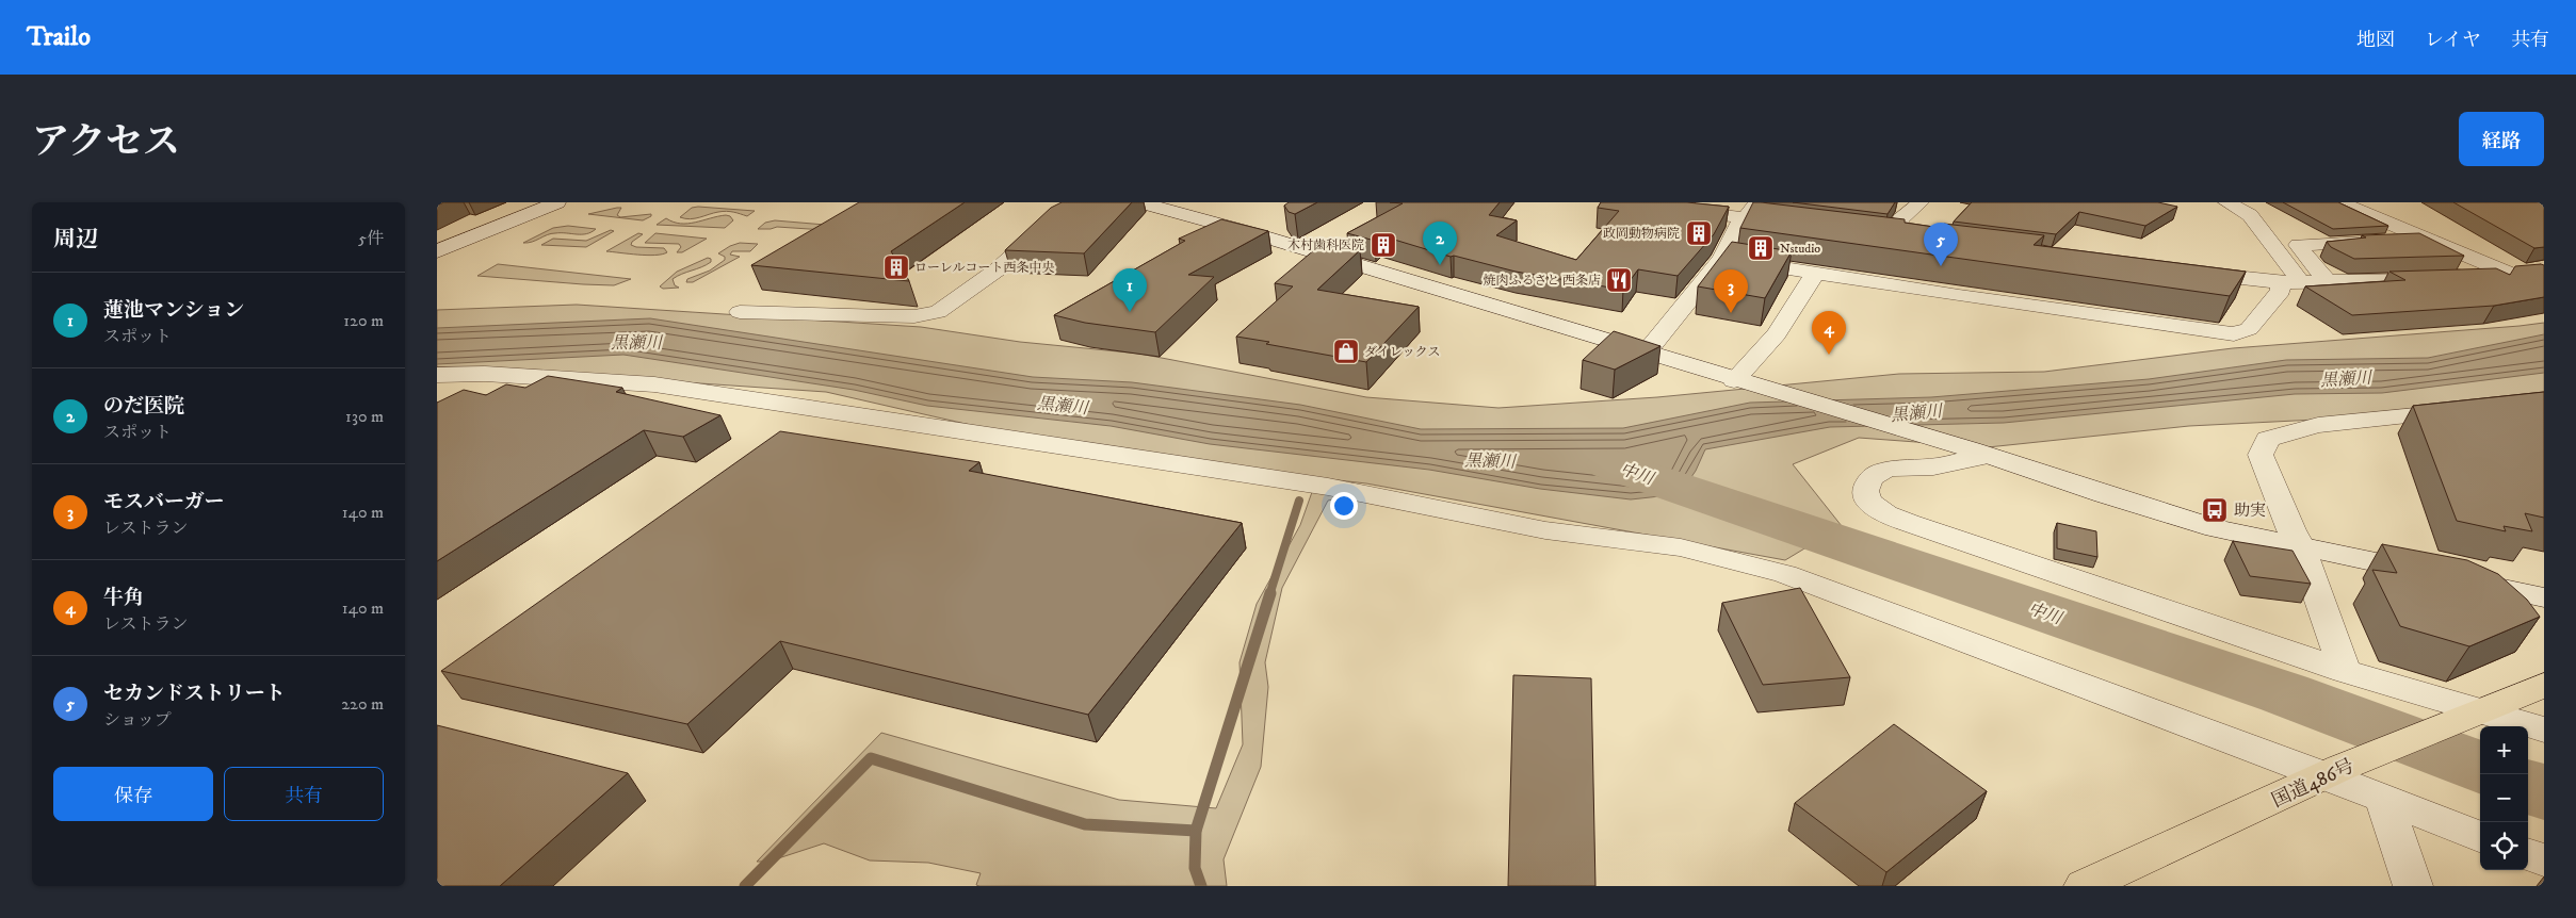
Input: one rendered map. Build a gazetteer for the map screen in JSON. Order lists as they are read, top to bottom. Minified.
{"streets":{"highway":["国道486号"]},"water":["黒瀬川","中川"],"places":{"building":["政岡動物病院","木村歯科医院","Nstudio","ローレルコート西条中央"],"restaurant":["焼肉ふるさと 西条店"],"shop":["ダイレックス"],"bus stop":["助実"]},"page":{"header":"Trailo","nav":["地図","レイヤ","共有"],"title":"アクセス","buttons":["経路",["保存","共有"]],"heading":["周辺","5件"],"pins":["2","5","1","3","4"],"list":[{"mark":"1","name":"蓮池マンション","note":"スポット","value":"120 m"},{"mark":"2","name":"のだ医院","note":"スポット","value":"130 m"},{"mark":"3","name":"モスバーガー","note":"レストラン","value":"140 m"},{"mark":"4","name":"牛角","note":"レストラン","value":"140 m"},{"mark":"5","name":"セカンドストリート","note":"ショップ","value":"220 m"}],"map_buttons":["+","−"]}}
